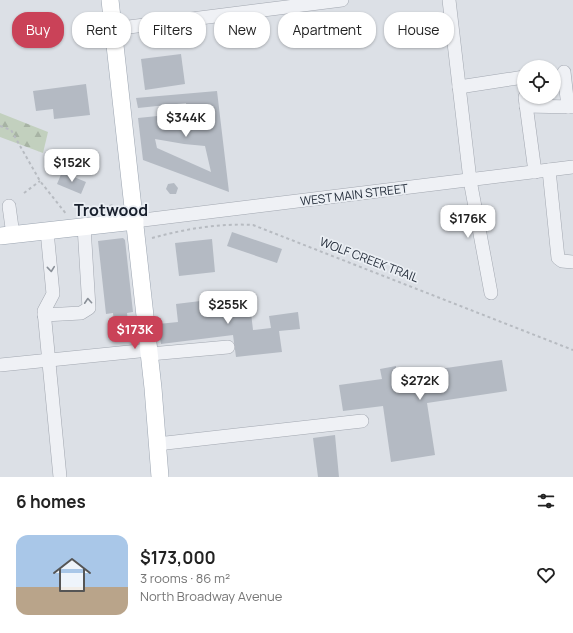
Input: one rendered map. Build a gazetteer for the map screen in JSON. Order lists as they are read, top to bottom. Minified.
{"streets":{"street":["WEST MAIN STREET"],"path":["WOLF CREEK TRAIL"]},"districts":["Trotwood"],"page":{"chip":["Buy","Rent","Filters","New","Apartment","House"],"price":["$344K","$152K","$176K","$255K","$173K","$272K"],"heading":"6 homes","list":[{"name":"$173,000","note":"3 rooms · 86 m² · North Broadway Avenue"}]}}
